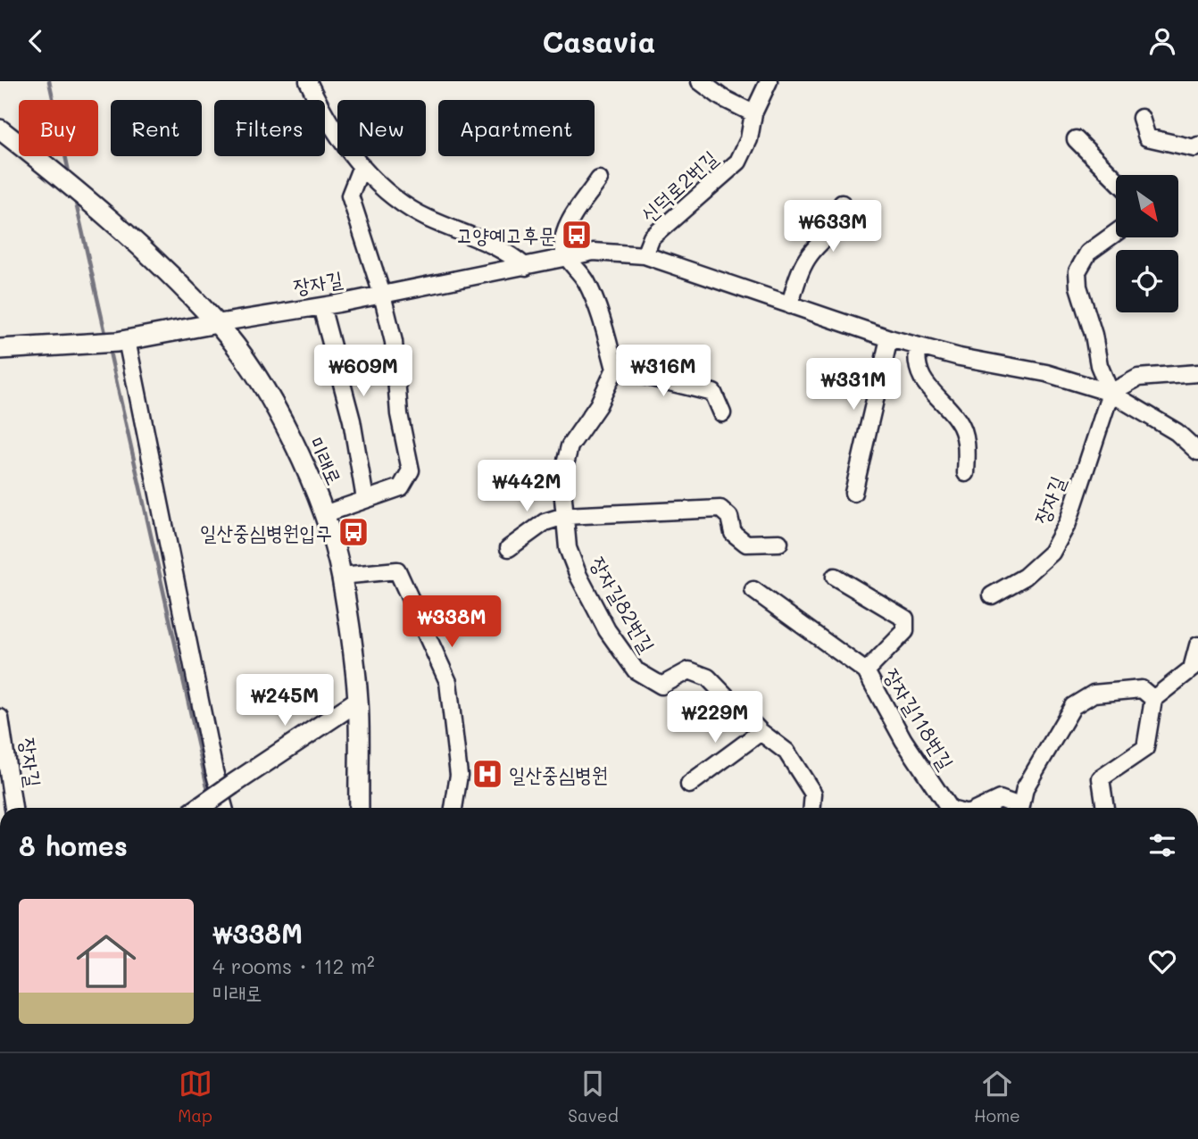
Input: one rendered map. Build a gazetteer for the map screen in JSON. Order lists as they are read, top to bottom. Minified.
{"streets":{"street":["신덕로2번길","장자길","미래로","장자길82번길","장자길118번길"]},"crossings":[["신덕로2번길","장자길"],["장자길","미래로"]],"places":{"bus stop":["고양예고후문","일산중심병원입구"],"hospital":["일산중심병원"]},"north":"bottom right","page":{"header":"Casavia","chip":["Buy","Rent","Filters","New","Apartment"],"price":["₩633M","₩609M","₩316M","₩331M","₩442M","₩338M","₩245M","₩229M"],"heading":"8 homes","list":[{"name":"₩338M","note":"4 rooms · 112 m² · 미래로"}],"tabs":["Map","Saved","Home"]}}
